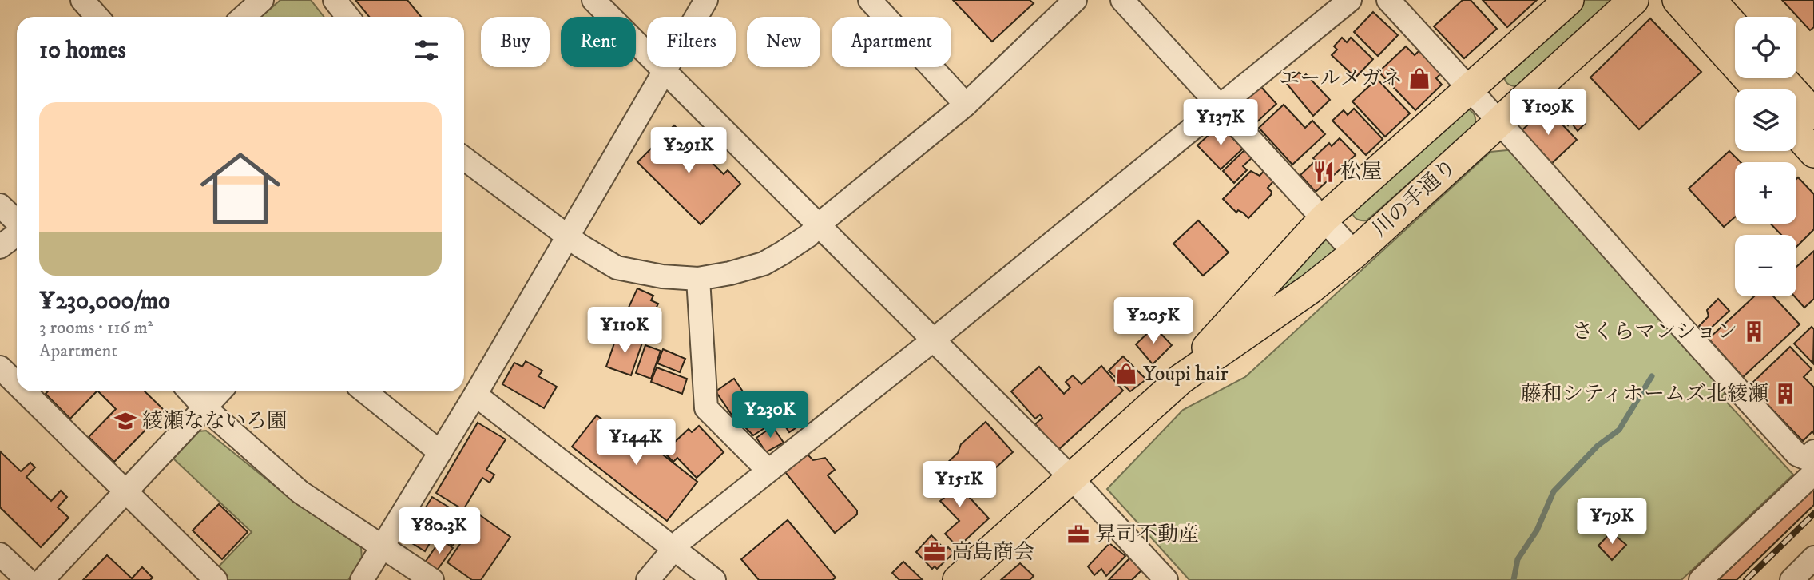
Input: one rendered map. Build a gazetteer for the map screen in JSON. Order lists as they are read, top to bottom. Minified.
{"streets":{"main road":["川の手通り"]},"places":{"shop":["エールメガネ","Youpi hair"],"restaurant":["松屋"],"building":["さくらマンション","藤和シティホームズ北綾瀬"],"school or university":["綾瀬なないろ園"],"office":["昇司不動産","高島商会"]},"page":{"map_buttons":["+","−"],"chip":["Buy","Rent","Filters","New","Apartment"],"heading":"10 homes","list":[{"name":"¥230,000/mo","note":"3 rooms · 116 m² · Apartment"}],"price":["¥109K","¥137K","¥291K","¥205K","¥110K","¥230K","¥144K","¥151K","¥79K","¥80.3K"]}}
